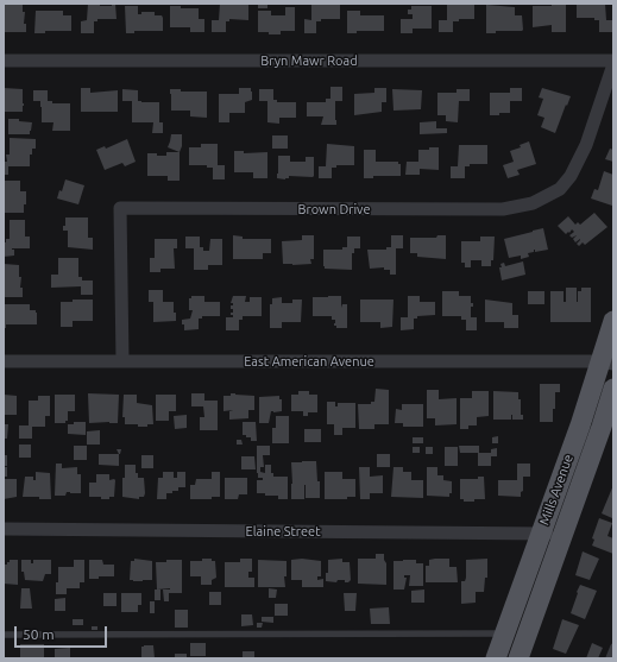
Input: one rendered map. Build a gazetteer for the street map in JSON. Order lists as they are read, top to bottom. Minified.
{"streets":{"main road":["Mills Avenue"],"street":["Bryn Mawr Road","Brown Drive","East American Avenue","Elaine Street"]},"crossings":[["Bryn Mawr Road","Brown Drive"],["Brown Drive","East American Avenue"],["East American Avenue","Mills Avenue"],["Mills Avenue","Elaine Street"]],"scale_bar":"50 m"}
